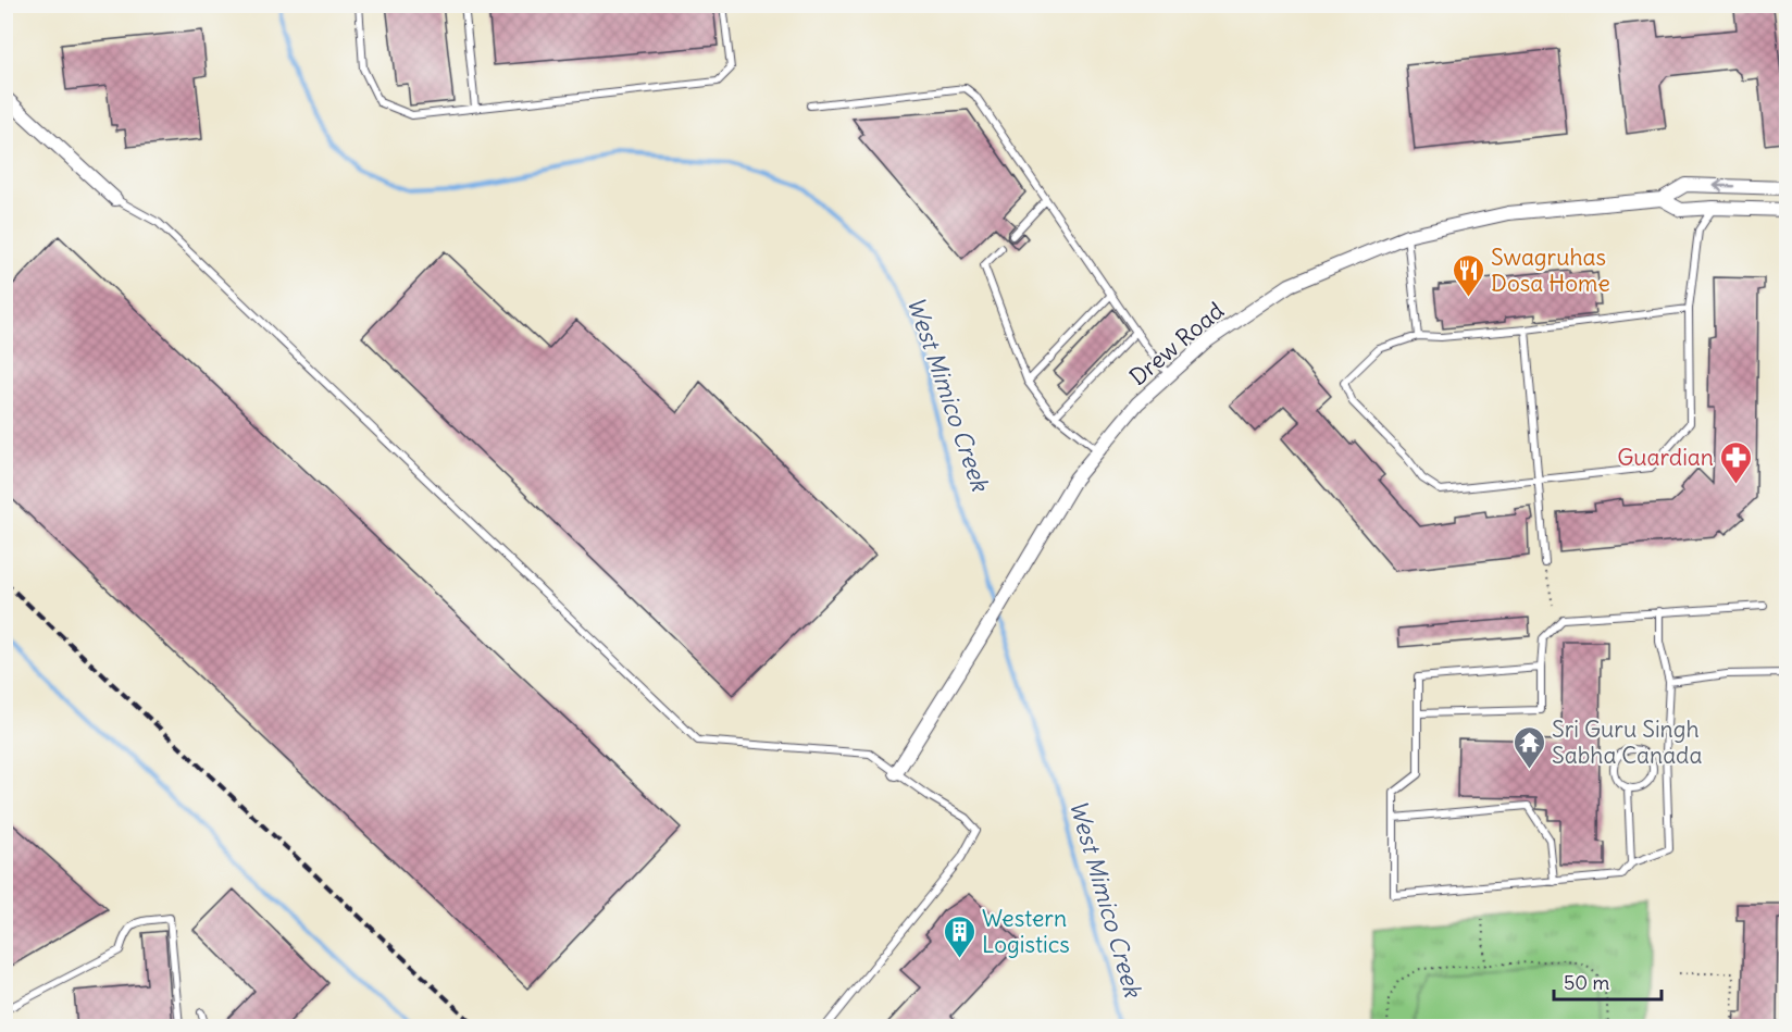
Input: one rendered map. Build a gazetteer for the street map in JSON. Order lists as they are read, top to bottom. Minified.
{"streets":{"street":["Drew Road"]},"water":["West Mimico Creek"],"places":{"restaurant":["Swagruhas Dosa Home"],"pharmacy":["Guardian"],"temple":["Sri Guru Singh Sabha Canada"],"building":["Western Logistics"]},"scale_bar":"50 m"}
